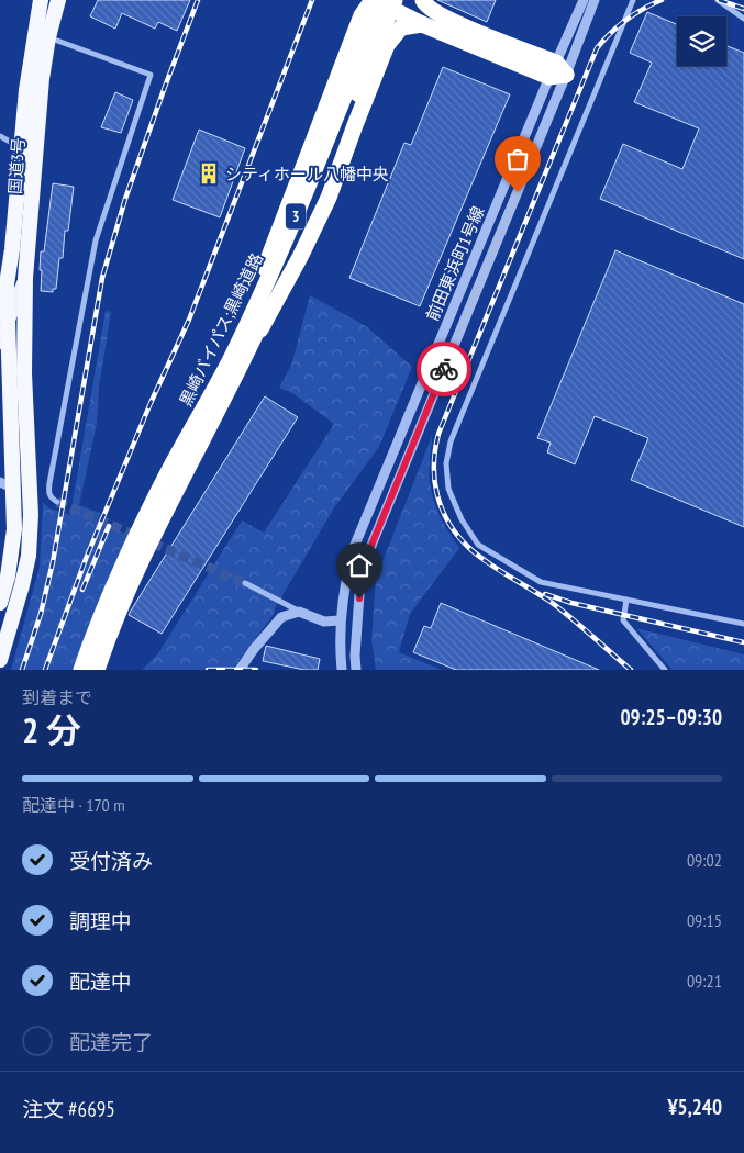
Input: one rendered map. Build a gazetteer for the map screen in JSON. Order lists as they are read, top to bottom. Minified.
{"streets":{"highway":["国道3号","3","黒崎バイパス;黒崎道路"],"street":["前田東浜町1号線"]},"places":{"building":["シティホール八幡中央"]},"page":{"heading":["2 分","到着まで","09:25–09:30"],"panel":["注文 #6695","¥5,240"],"bar":"配達中 · 170 m","list":[["受付済み","09:02"],["調理中","09:15"],["配達中","09:21"],"配達完了"]}}
